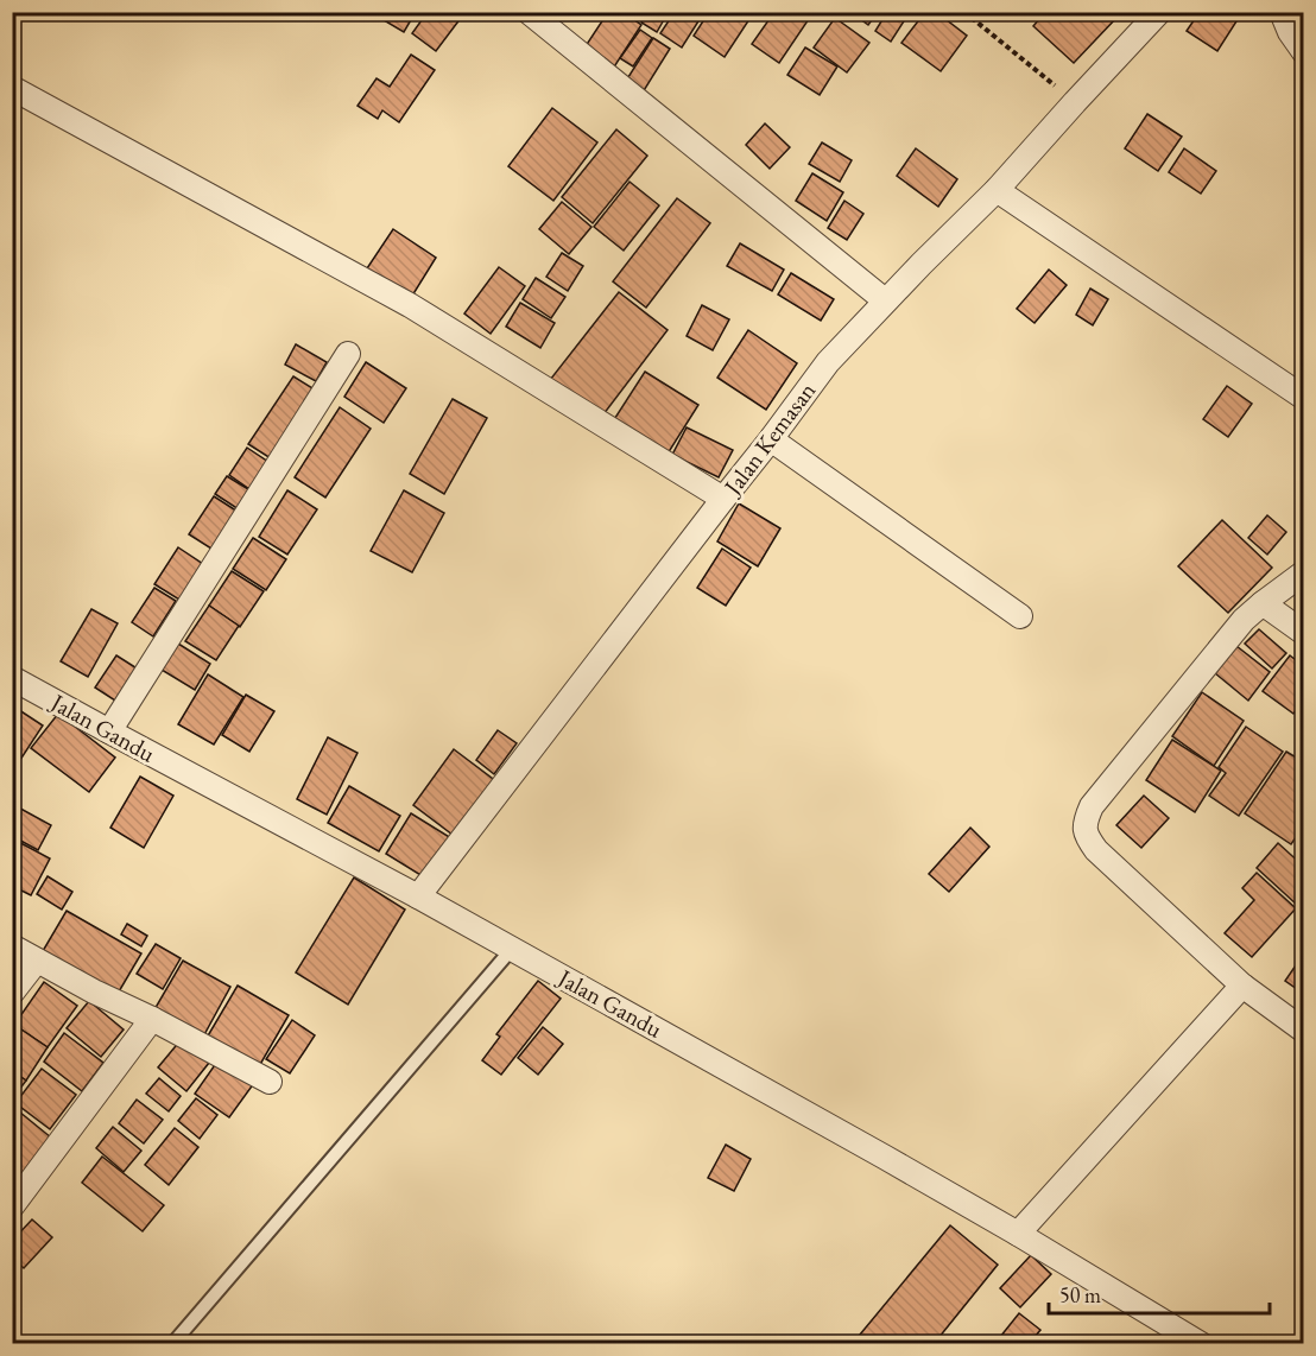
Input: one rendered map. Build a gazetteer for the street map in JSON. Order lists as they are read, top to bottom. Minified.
{"streets":{"street":["Jalan Kemasan","Jalan Gandu"]},"crossings":[["Jalan Kemasan","Jalan Gandu"]],"scale_bar":"50 m"}
